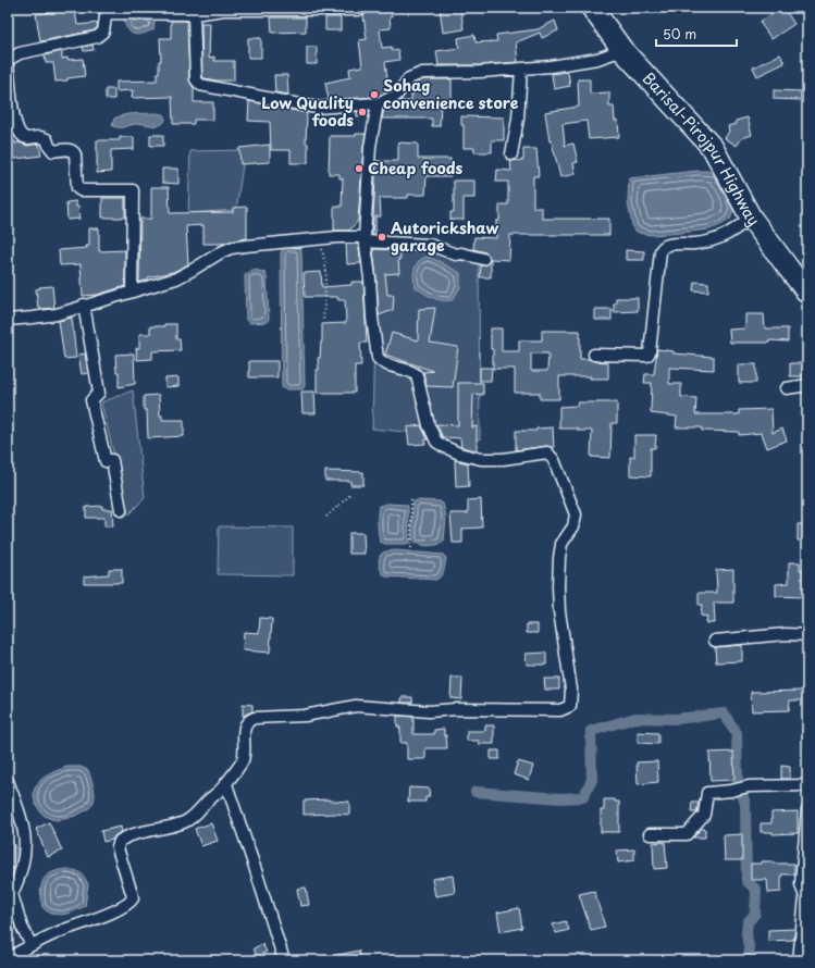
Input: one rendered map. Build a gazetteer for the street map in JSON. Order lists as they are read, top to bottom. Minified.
{"streets":{"highway":["Barisal-Pirojpur Highway"]},"places":["Sohag convenience store","Low Quality foods","Cheap foods","Autorickshaw garage"],"scale_bar":"50 m"}
